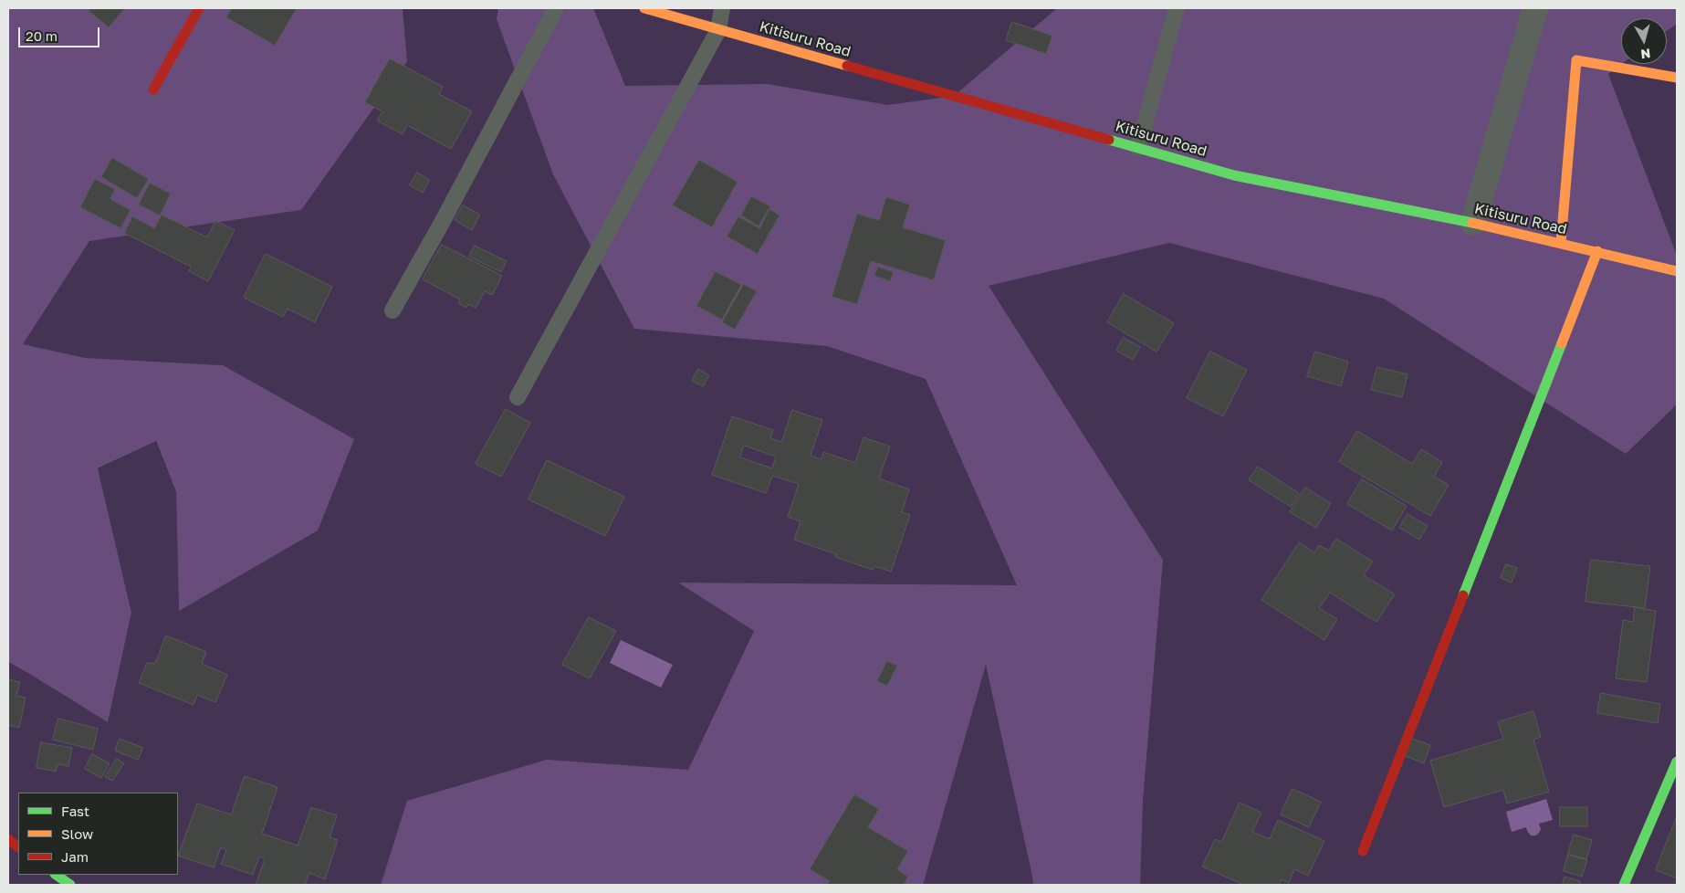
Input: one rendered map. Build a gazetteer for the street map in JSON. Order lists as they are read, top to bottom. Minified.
{"streets":{"street":["Kitisuru Road"]},"legend":["Fast","Slow","Jam"],"scale_bar":"20 m","north":"bottom"}
